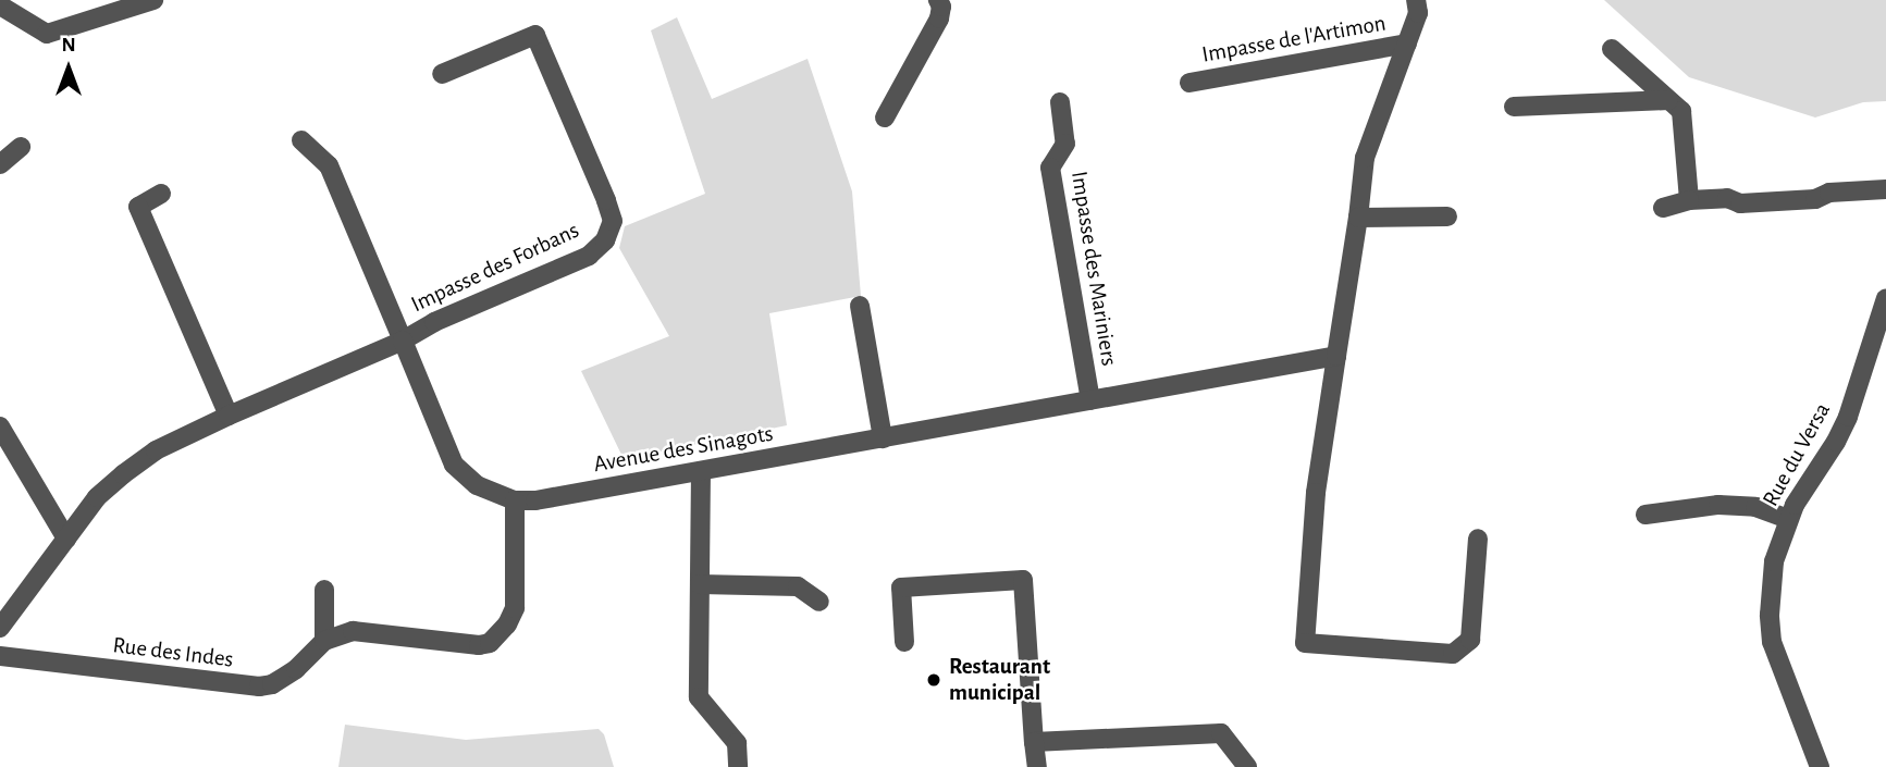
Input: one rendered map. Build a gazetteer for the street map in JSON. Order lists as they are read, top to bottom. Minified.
{"streets":{"street":["Impasse de l'Artimon","Impasse des Forbans","Impasse des Mariniers","Avenue des Sinagots","Rue du Versa","Rue des Indes"]},"crossings":[["Impasse des Forbans","Avenue des Sinagots"],["Impasse des Mariniers","Avenue des Sinagots"]],"places":["Restaurant municipal"],"north":"top"}
